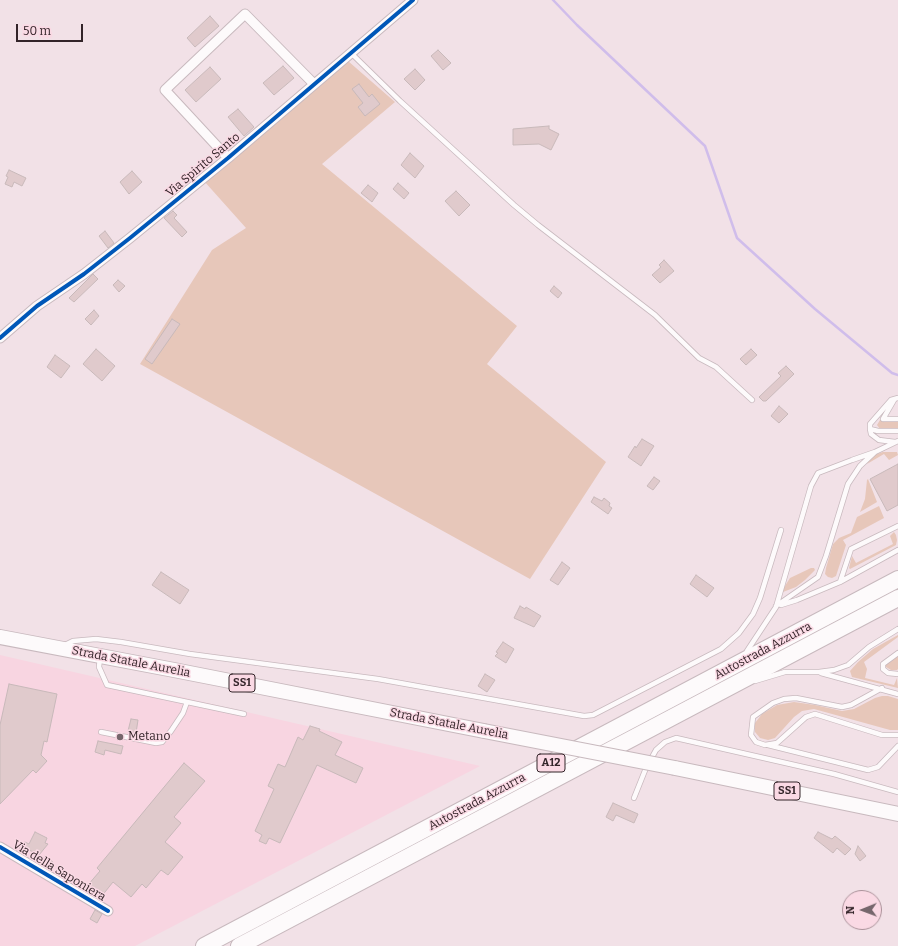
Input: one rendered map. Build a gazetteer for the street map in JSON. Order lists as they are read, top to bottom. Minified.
{"streets":{"highway":["Autostrada Azzurra","A12"],"main road":["Strada Statale Aurelia","SS1"],"street":["Via Spirito Santo","Via della Saponiera"]},"places":["Metano"],"scale_bar":"50 m","north":"left"}
